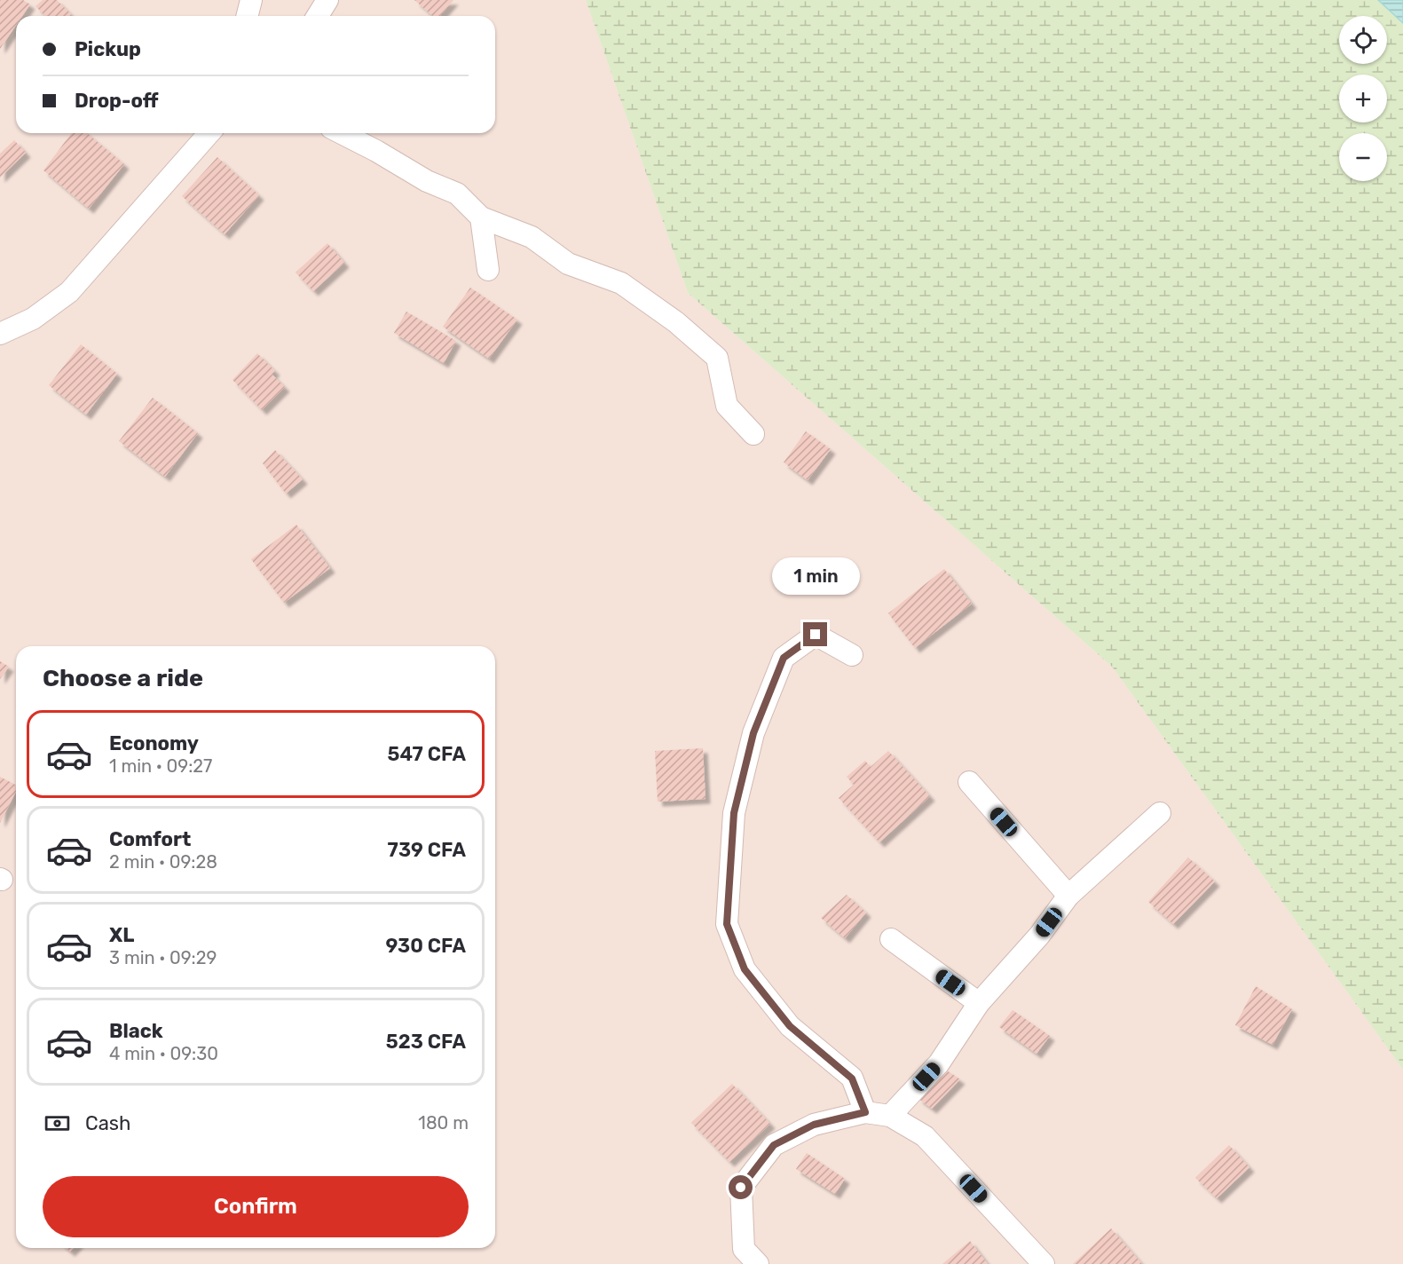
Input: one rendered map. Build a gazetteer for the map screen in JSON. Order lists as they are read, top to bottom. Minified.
{"page":{"map_buttons":["+","−"],"banner":["Pickup","Drop-off"],"bubble":"1 min","heading":"Choose a ride","list":[{"name":"Economy","note":"1 min · 09:27","value":"547 CFA"},{"name":"Comfort","note":"2 min · 09:28","value":"739 CFA"},{"name":"XL","note":"3 min · 09:29","value":"930 CFA"},{"name":"Black","note":"4 min · 09:30","value":"523 CFA"}],"pay":["Cash","180 m"],"buttons":"Confirm"}}
